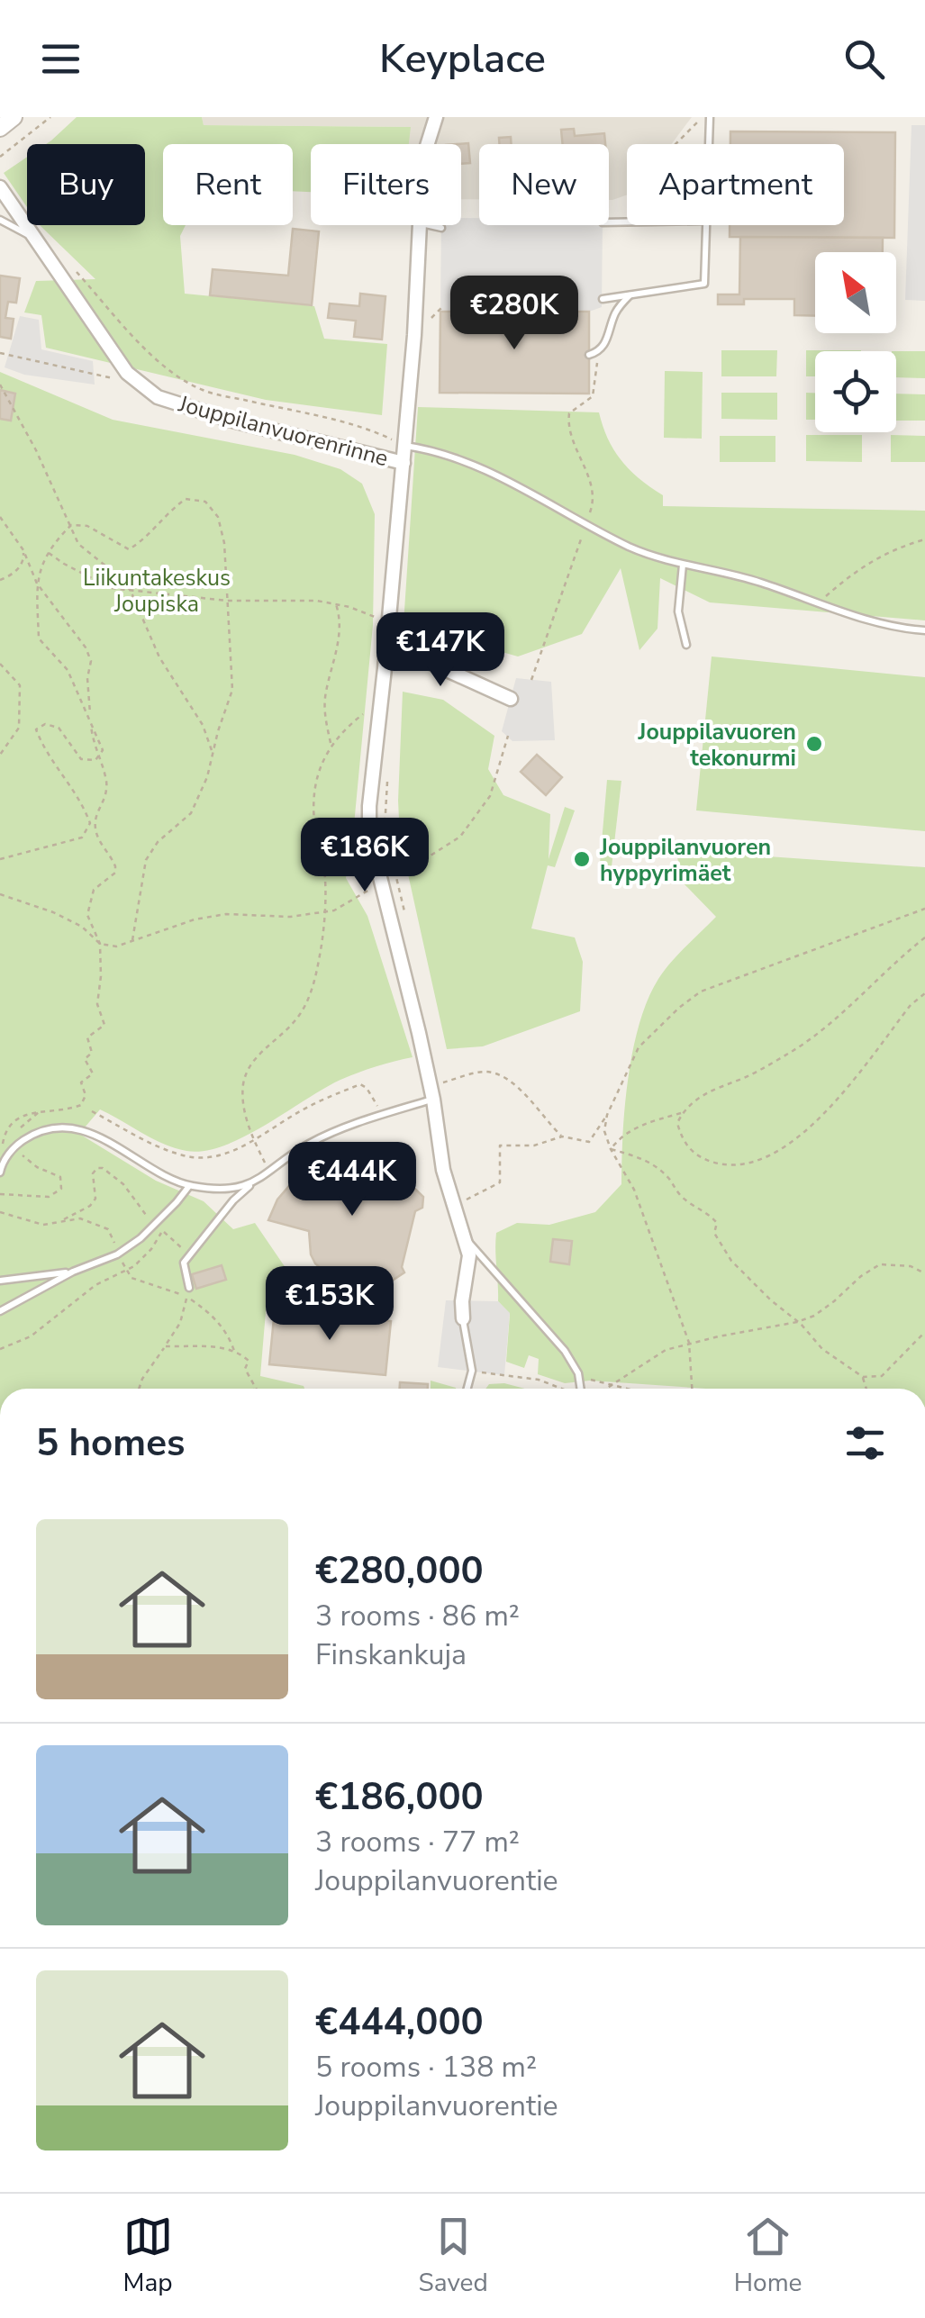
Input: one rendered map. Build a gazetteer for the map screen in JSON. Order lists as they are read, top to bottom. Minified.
{"streets":{"street":["Jouppilanvuorenrinne"]},"parks":["Liikuntakeskus Joupiska"],"places":["Jouppilavuoren tekonurmi","Jouppilanvuoren hyppyrimäet"],"north":"top left","page":{"header":"Keyplace","chip":["Buy","Rent","Filters","New","Apartment"],"price":["€280K","€147K","€186K","€444K","€153K"],"heading":"5 homes","list":[{"name":"€280,000","note":"3 rooms · 86 m² · Finskankuja"},{"name":"€186,000","note":"3 rooms · 77 m² · Jouppilanvuorentie"},{"name":"€444,000","note":"5 rooms · 138 m² · Jouppilanvuorentie"}],"tabs":["Map","Saved","Home"]}}
